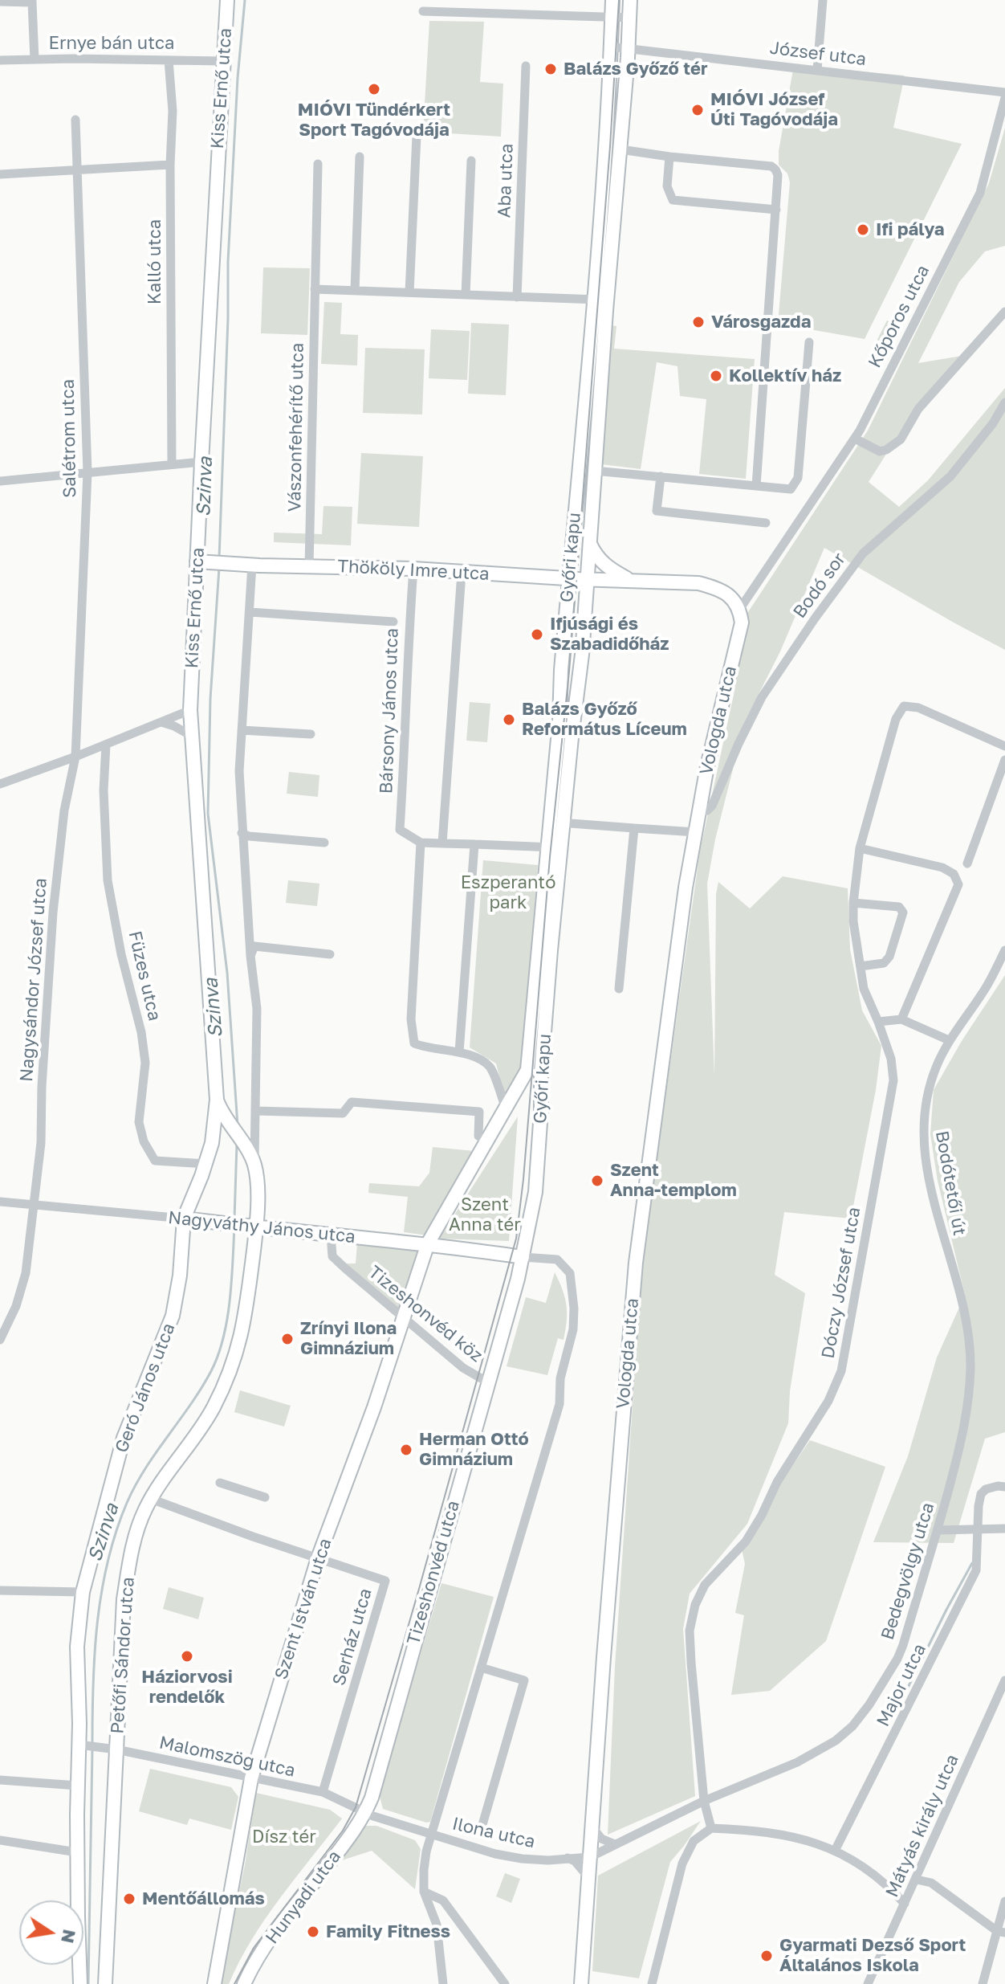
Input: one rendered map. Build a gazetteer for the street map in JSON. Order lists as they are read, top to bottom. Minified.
{"streets":{"street":["Ernye bán utca","József utca","Kiss Ernő utca","Aba utca","Kalló utca","Kőporos utca","Vászonfehérítő utca","Salétrom utca","Győri kapu","Thököly Imre utca","Bodó sor","Bársony János utca","Vologda utca","Füzes utca","Nagysándor József utca","Bodótetői út","Nagyváthy János utca","Dóczy József utca","Tizeshonvéd köz","Geró János utca","Bedegvölgy utca","Tizeshonvéd utca","Szent István utca","Serház utca","Petőfi Sándor utca","Major utca","Malomszög utca","Mátyás király utca","Ilona utca","Hunyadi utca"]},"crossings":[["Ernye bán utca","Kiss Ernő utca"],["Ernye bán utca","Kalló utca"],["József utca","Győri kapu"],["Kiss Ernő utca","Thököly Imre utca"],["Kiss Ernő utca","Füzes utca"],["Kiss Ernő utca","Nagyváthy János utca"],["Kiss Ernő utca","Geró János utca"],["Kiss Ernő utca","Petőfi Sándor utca"],["Kőporos utca","Thököly Imre utca"],["Kőporos utca","Vologda utca"],["Vászonfehérítő utca","Thököly Imre utca"],["Salétrom utca","Nagysándor József utca"],["Győri kapu","Thököly Imre utca"],["Győri kapu","Nagyváthy János utca"],["Győri kapu","Tizeshonvéd utca"],["Thököly Imre utca","Bársony János utca"],["Thököly Imre utca","Vologda utca"],["Bodó sor","Vologda utca"],["Vologda utca","Ilona utca"],["Nagysándor József utca","Nagyváthy János utca"],["Bodótetői út","Bedegvölgy utca"],["Nagyváthy János utca","Tizeshonvéd köz"],["Nagyváthy János utca","Geró János utca"],["Nagyváthy János utca","Tizeshonvéd utca"],["Nagyváthy János utca","Szent István utca"],["Nagyváthy János utca","Petőfi Sándor utca"],["Dóczy József utca","Bedegvölgy utca"],["Dóczy József utca","Ilona utca"],["Tizeshonvéd köz","Tizeshonvéd utca"],["Tizeshonvéd köz","Szent István utca"],["Bedegvölgy utca","Ilona utca"],["Tizeshonvéd utca","Malomszög utca"],["Tizeshonvéd utca","Ilona utca"],["Tizeshonvéd utca","Hunyadi utca"],["Szent István utca","Serház utca"],["Szent István utca","Malomszög utca"],["Serház utca","Petőfi Sándor utca"],["Serház utca","Malomszög utca"],["Petőfi Sándor utca","Malomszög utca"],["Malomszög utca","Ilona utca"],["Malomszög utca","Hunyadi utca"],["Ilona utca","Hunyadi utca"]],"water":["Szinva"],"parks":["Eszperantó park","Szent Anna tér","Dísz tér"],"places":["Balázs Győző tér","MIÓVI Tündérkert Sport Tagóvodája","MIÓVI József Úti Tagóvodája","Ifi pálya","Városgazda","Kollektív ház","Ifjúsági és Szabadidőház","Balázs Győző Református Líceum","Szent Anna-templom","Zrínyi Ilona Gimnázium","Herman Ottó Gimnázium","Háziorvosi rendelők","Mentőállomás","Family Fitness","Gyarmati Dezső Sport Általános Iskola"],"north":"right"}
